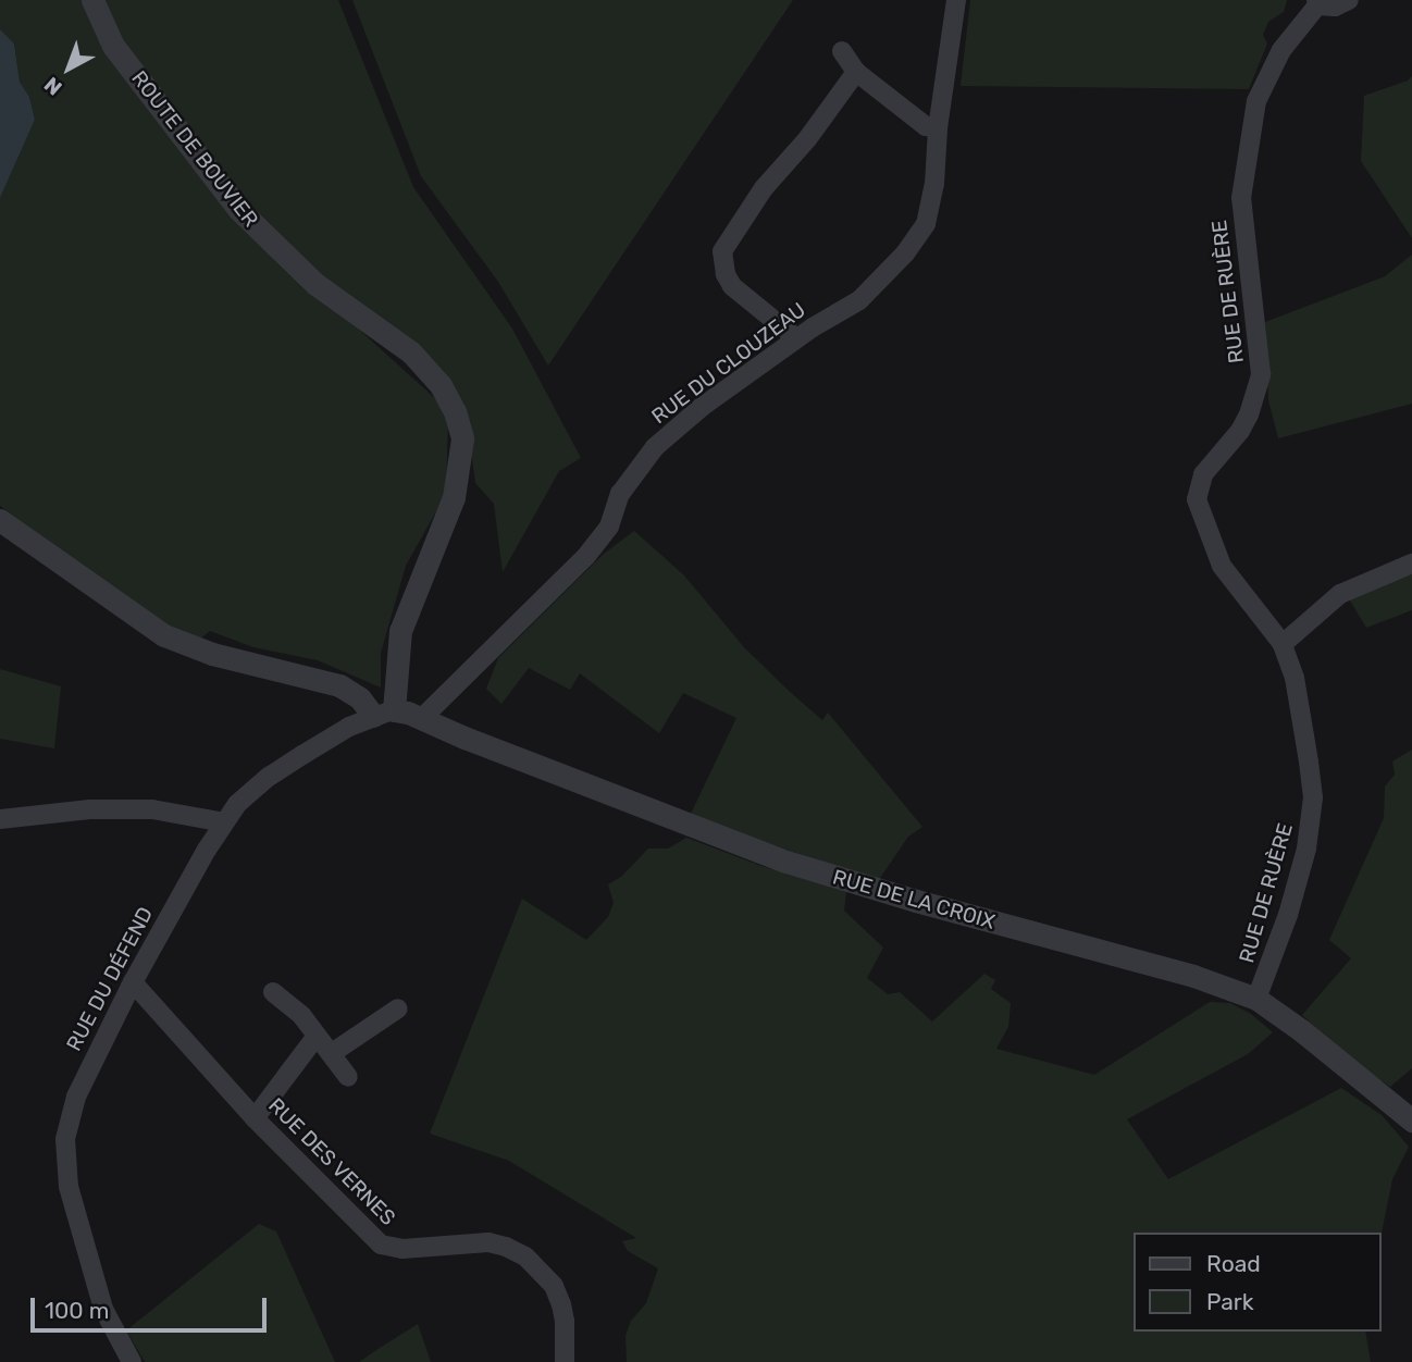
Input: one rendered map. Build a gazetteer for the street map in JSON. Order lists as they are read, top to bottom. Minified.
{"streets":{"street":["ROUTE DE BOUVIER","RUE DE RUÈRE","RUE DU CLOUZEAU","RUE DE LA CROIX","RUE DU DÉFEND","RUE DES VERNES"]},"crossings":[["ROUTE DE BOUVIER","RUE DE LA CROIX"],["ROUTE DE BOUVIER","RUE DU DÉFEND"],["RUE DE RUÈRE","RUE DE LA CROIX"],["RUE DU CLOUZEAU","RUE DE LA CROIX"],["RUE DE LA CROIX","RUE DU DÉFEND"],["RUE DU DÉFEND","RUE DES VERNES"]],"legend":["Road","Park"],"scale_bar":"100 m","north":"bottom left"}
